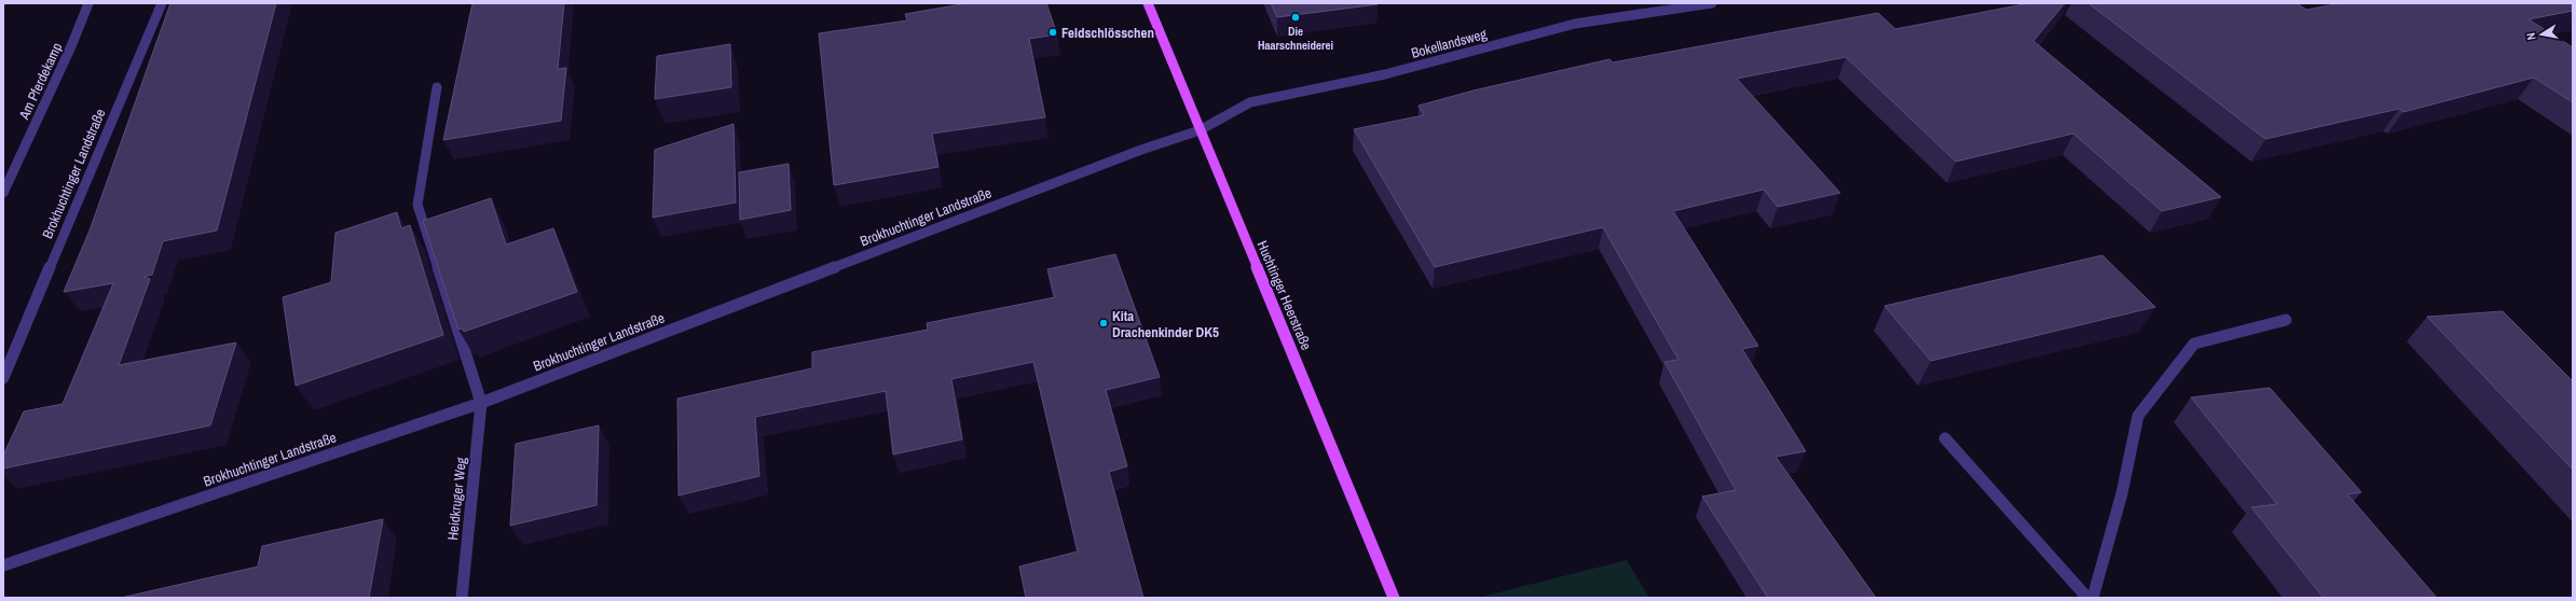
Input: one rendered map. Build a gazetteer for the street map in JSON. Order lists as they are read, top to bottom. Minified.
{"streets":{"main road":["Huchtinger Heerstraße"],"street":["Bokellandsweg","Am Pferdekamp","Brokhuchtinger Landstraße","Heidkruger Weg"]},"crossings":[["Bokellandsweg","Brokhuchtinger Landstraße"],["Bokellandsweg","Huchtinger Heerstraße"],["Brokhuchtinger Landstraße","Huchtinger Heerstraße"],["Brokhuchtinger Landstraße","Heidkruger Weg"]],"places":["Die Haarschneiderei","Feldschlösschen","Kita Drachenkinder DK5"],"north":"left"}
